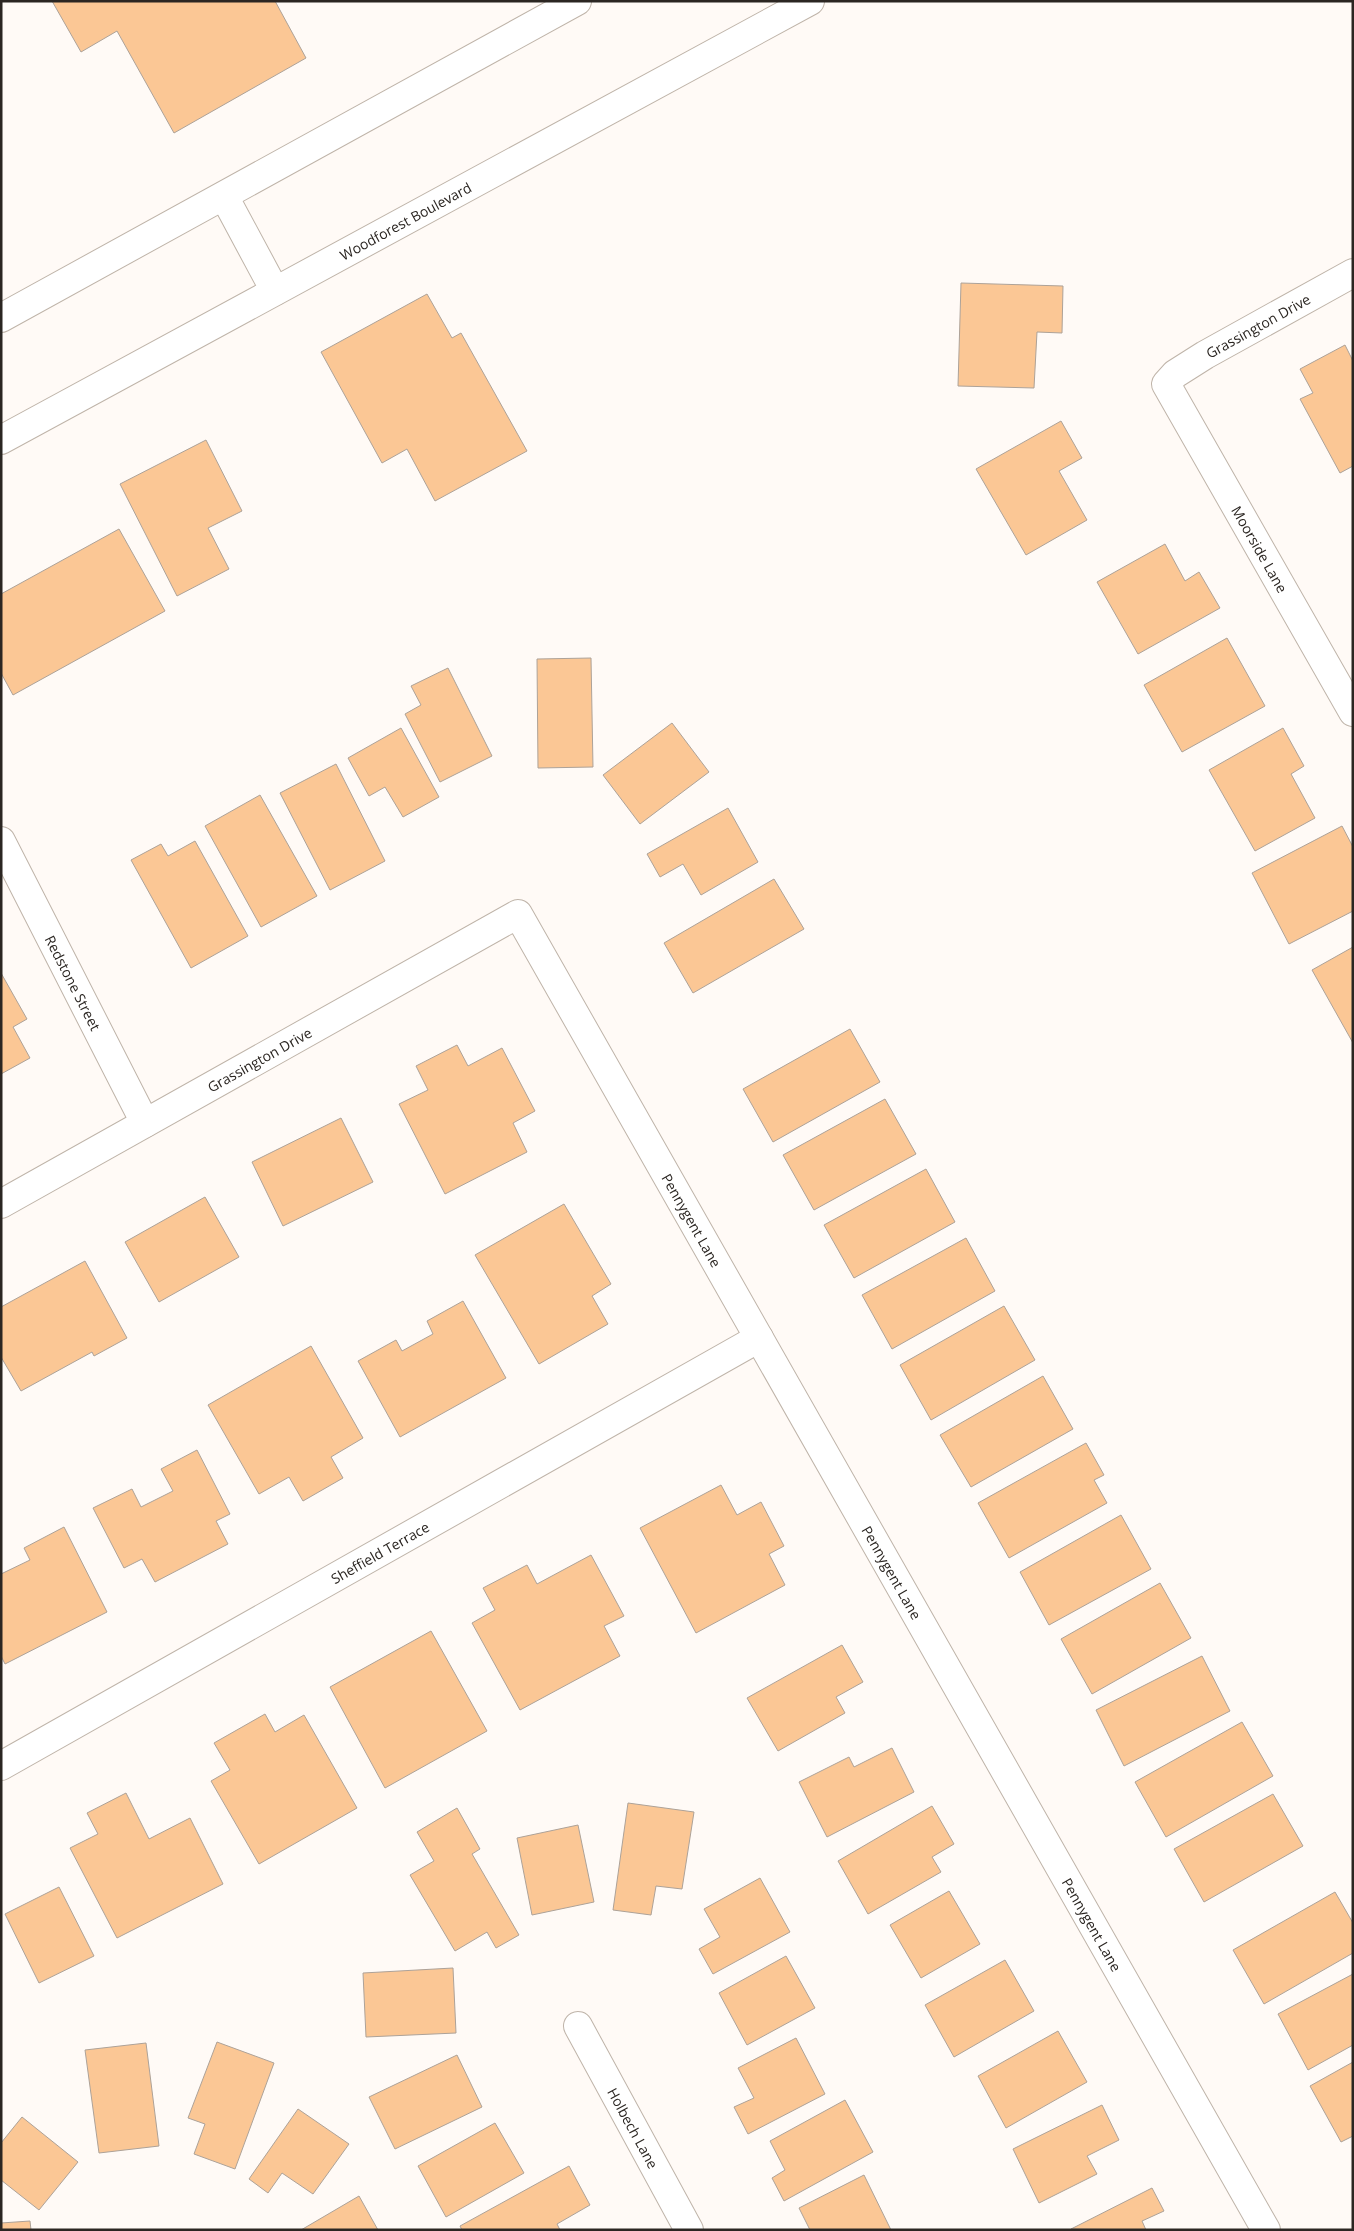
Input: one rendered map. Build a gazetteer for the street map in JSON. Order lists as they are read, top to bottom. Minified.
{"streets":{"street":["Woodforest Boulevard","Grassington Drive","Moorside Lane","Redstone Street","Pennygent Lane","Sheffield Terrace","Holbech Lane"]},"crossings":[["Grassington Drive","Moorside Lane"],["Grassington Drive","Redstone Street"],["Grassington Drive","Pennygent Lane"],["Pennygent Lane","Sheffield Terrace"]]}
